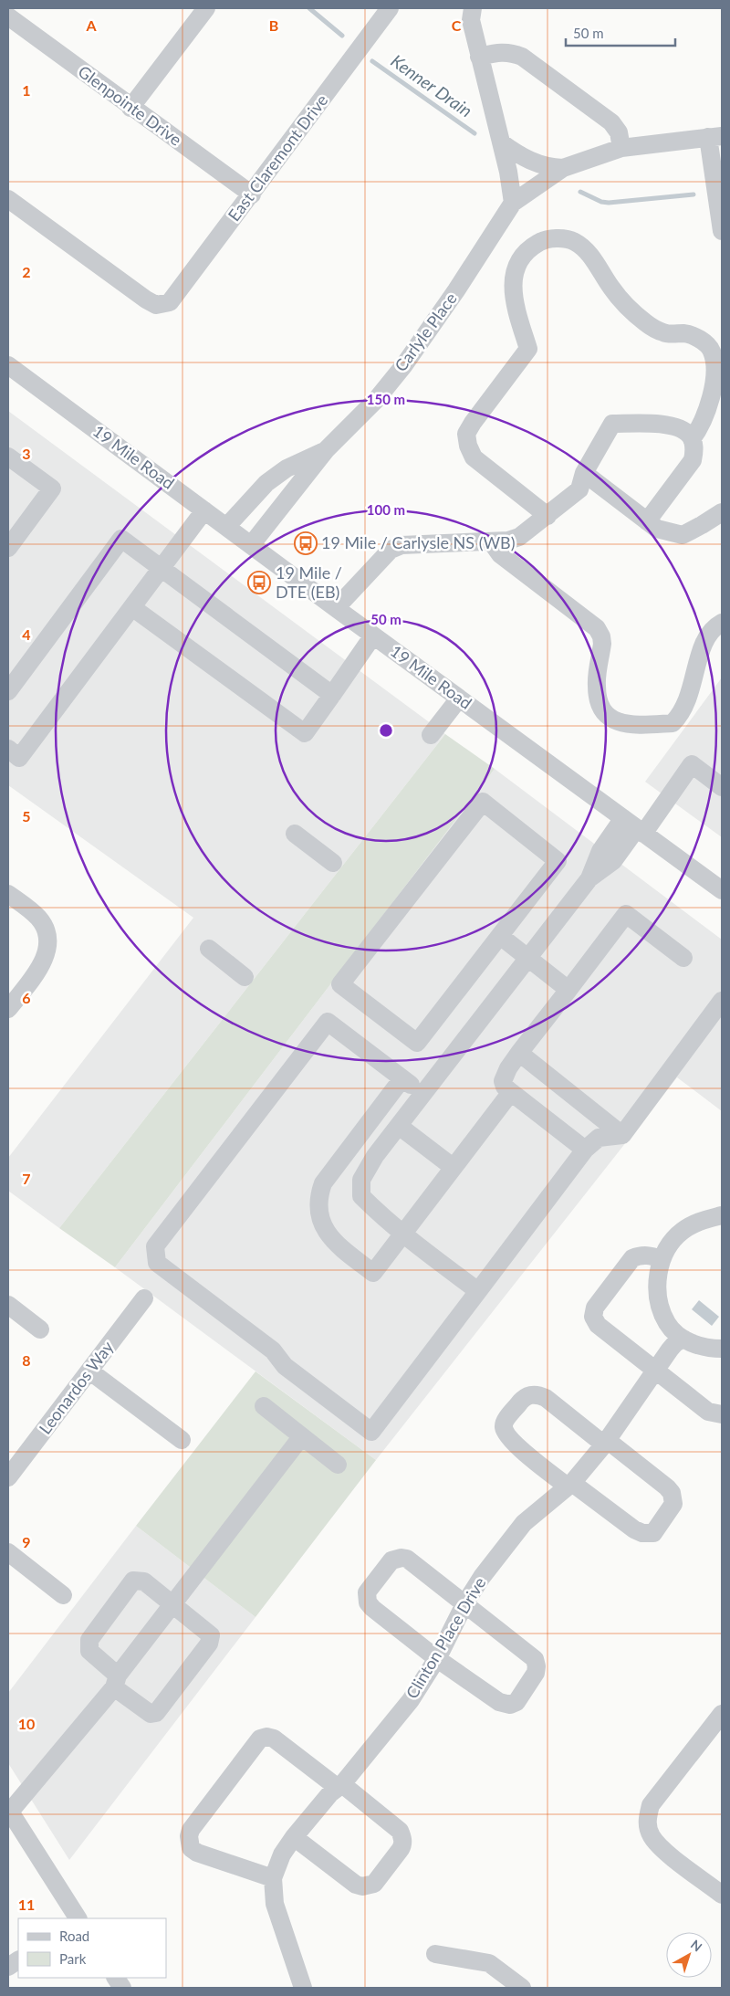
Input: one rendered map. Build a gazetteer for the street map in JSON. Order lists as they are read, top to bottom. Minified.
{"streets":{"street":["Glenpointe Drive","East Claremont Drive","Carlyle Place","19 Mile Road","Leonardos Way","Clinton Place Drive"]},"crossings":[["Glenpointe Drive","East Claremont Drive"],["Carlyle Place","19 Mile Road"]],"water":["Kenner Drain"],"places":{"bus stop":["19 Mile / Carlysle NS (WB)","19 Mile / DTE (EB)"]},"legend":["Road","Park"],"scale_bar":"50 m","north":"top right","grid":{"columns":["A","B","C"],"rows":["1","2","3","4","5","6","7","8","9","10","11"]},"rings":["150 m","100 m","50 m"]}
